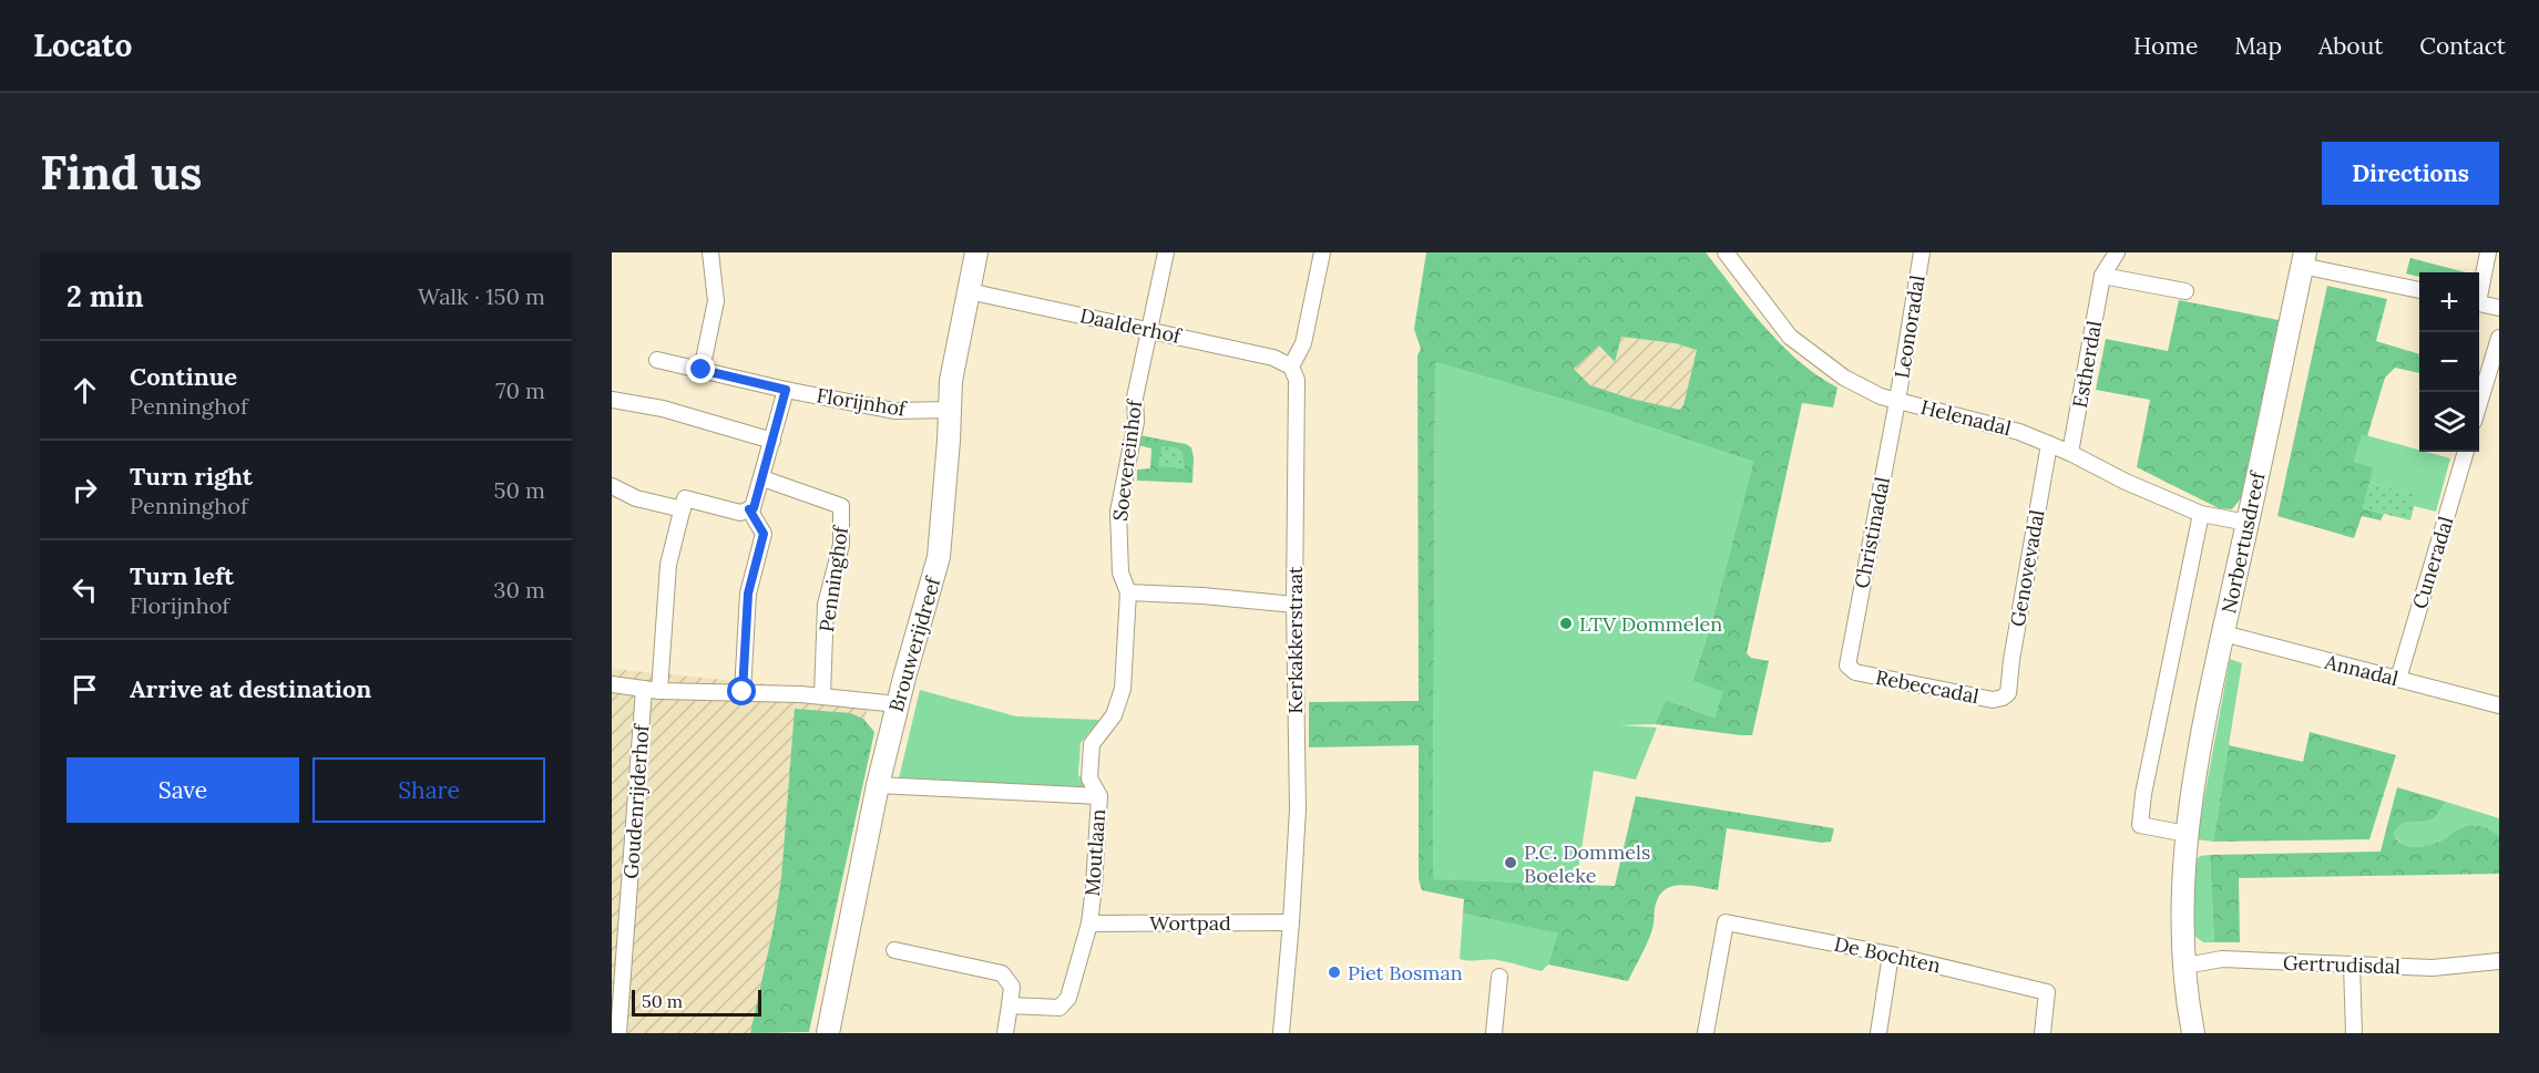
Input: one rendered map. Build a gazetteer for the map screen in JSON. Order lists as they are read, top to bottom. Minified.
{"streets":{"street":["Daalderhof","Leonoradal","Estherdal","Florijnhof","Helenadal","Soevereinhof","Christinadal","Norbertusdreef","Cuneradal","Genovevadal","Penninghof","Kerkakkerstraat","Brouwerijdreef","Annadal","Rebeccadal","Goudenrijderhof","Moutlaan","Wortpad","De Bochten","Gertrudisdal"]},"crossings":[["Daalderhof","Soevereinhof"],["Daalderhof","Kerkakkerstraat"],["Daalderhof","Brouwerijdreef"],["Leonoradal","Helenadal"],["Leonoradal","Christinadal"],["Estherdal","Helenadal"],["Florijnhof","Brouwerijdreef"],["Helenadal","Christinadal"],["Helenadal","Norbertusdreef"],["Helenadal","Genovevadal"],["Soevereinhof","Moutlaan"],["Christinadal","Rebeccadal"],["Norbertusdreef","Annadal"],["Norbertusdreef","Gertrudisdal"],["Cuneradal","Annadal"],["Genovevadal","Rebeccadal"],["Kerkakkerstraat","Wortpad"],["Brouwerijdreef","Moutlaan"],["Moutlaan","Wortpad"]],"places":["LTV Dommelen","P.C. Dommels Boeleke","Piet Bosman"],"scale_bar":"50 m","page":{"header":"Locato","nav":["Home","Map","About","Contact"],"buttons":["Directions",["Save","Share"]],"title":"Find us","heading":["2 min","Walk · 150 m"],"map_buttons":["+","−"],"list":[["Continue","Penninghof","70 m"],["Turn right","Penninghof","50 m"],["Turn left","Florijnhof","30 m"],"Arrive at destination"],"scale":"50 m"}}
